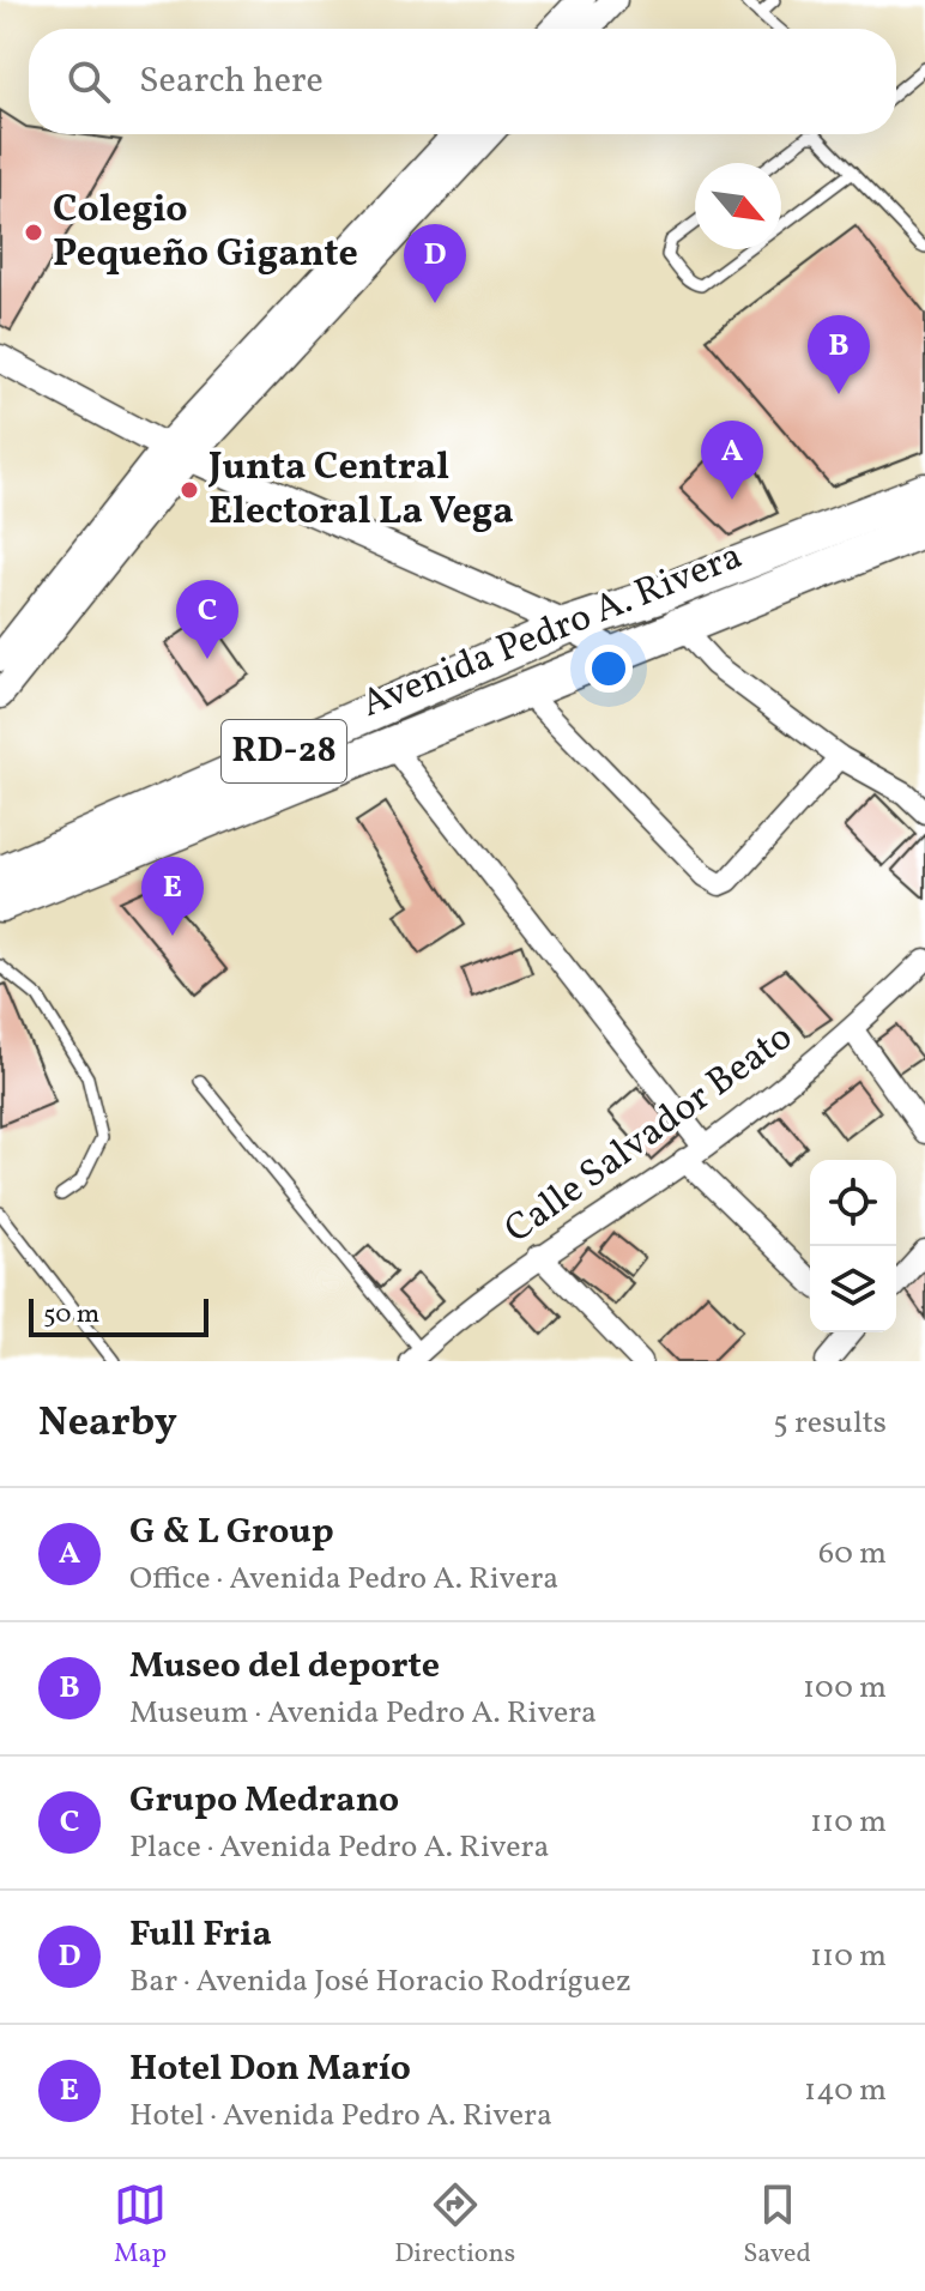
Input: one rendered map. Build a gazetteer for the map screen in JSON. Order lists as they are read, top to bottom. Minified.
{"streets":{"main road":["Avenida Pedro A. Rivera","RD-28"],"street":["Calle Salvador Beato"]},"places":["Colegio Pequeño Gigante","Junta Central Electoral La Vega"],"scale_bar":"50 m","north":"bottom right","page":{"search":"Search here","pins":["D","B","A","C","E"],"scale":"50 m","heading":["Nearby","5 results"],"list":[{"mark":"A","name":"G & L Group","note":"Office · Avenida Pedro A. Rivera","value":"60 m"},{"mark":"B","name":"Museo del deporte","note":"Museum · Avenida Pedro A. Rivera","value":"100 m"},{"mark":"C","name":"Grupo Medrano","note":"Place · Avenida Pedro A. Rivera","value":"110 m"},{"mark":"D","name":"Full Fria","note":"Bar · Avenida José Horacio Rodríguez","value":"110 m"},{"mark":"E","name":"Hotel Don Marío","note":"Hotel · Avenida Pedro A. Rivera","value":"140 m"}],"nav":["Map","Directions","Saved"]}}
